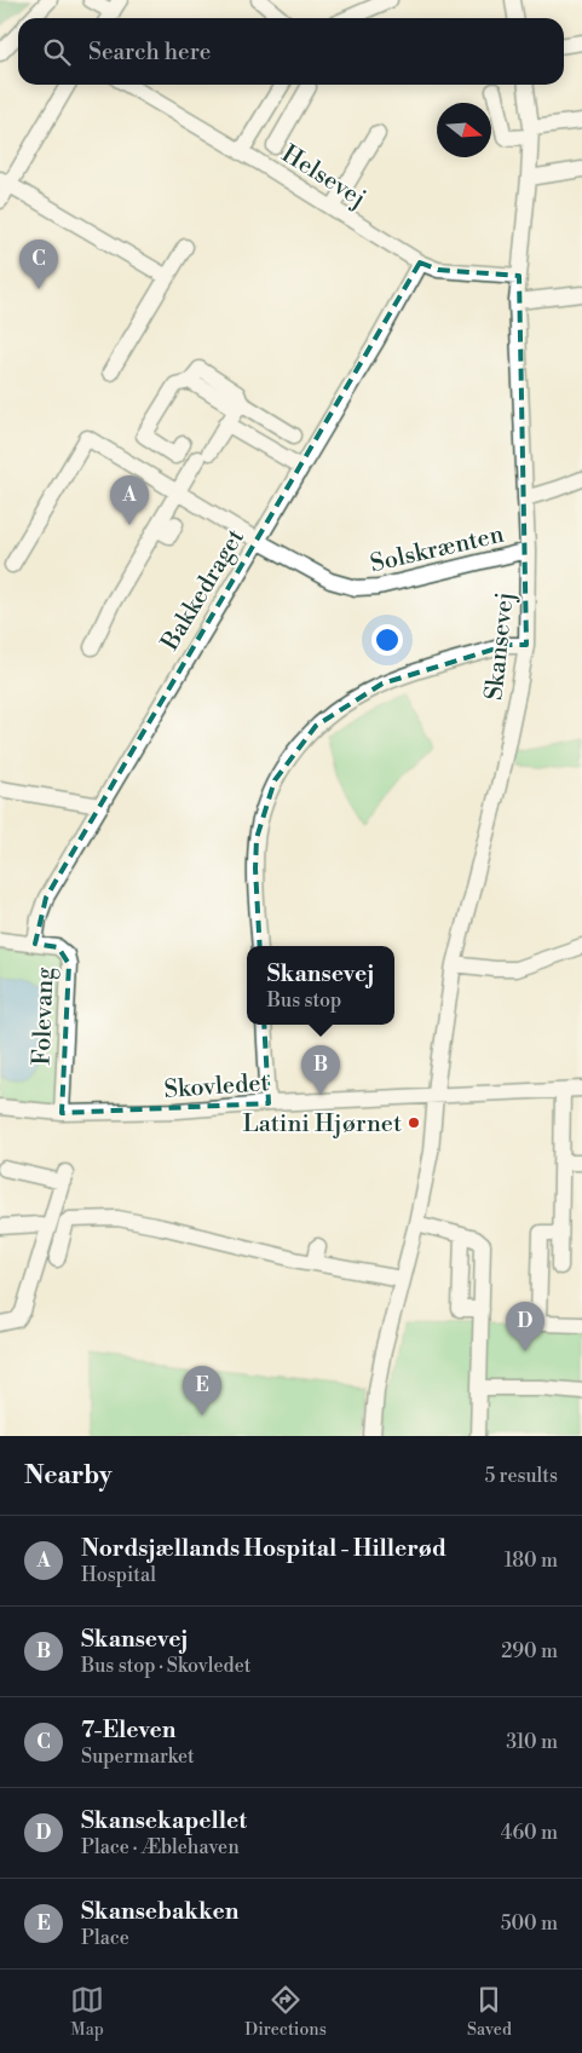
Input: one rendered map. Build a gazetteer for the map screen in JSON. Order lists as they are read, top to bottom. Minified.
{"streets":{"street":["Helsevej","Solskrænten","Bakkedraget","Skansevej","Folevang","Skovledet"]},"crossings":[["Helsevej","Bakkedraget"],["Helsevej","Skansevej"],["Solskrænten","Bakkedraget"],["Solskrænten","Skansevej"],["Bakkedraget","Folevang"],["Skansevej","Skovledet"],["Folevang","Skovledet"]],"places":["Latini Hjørnet"],"north":"right","page":{"search":"Search here","pins":["C","A","B","D","E"],"popup":["Skansevej","Bus stop"],"heading":["Nearby","5 results"],"list":[{"mark":"A","name":"Nordsjællands Hospital - Hillerød","note":"Hospital","value":"180 m"},{"mark":"B","name":"Skansevej","note":"Bus stop · Skovledet","value":"290 m"},{"mark":"C","name":"7-Eleven","note":"Supermarket","value":"310 m"},{"mark":"D","name":"Skansekapellet","note":"Place · Æblehaven","value":"460 m"},{"mark":"E","name":"Skansebakken","note":"Place","value":"500 m"}],"nav":["Map","Directions","Saved"]}}
